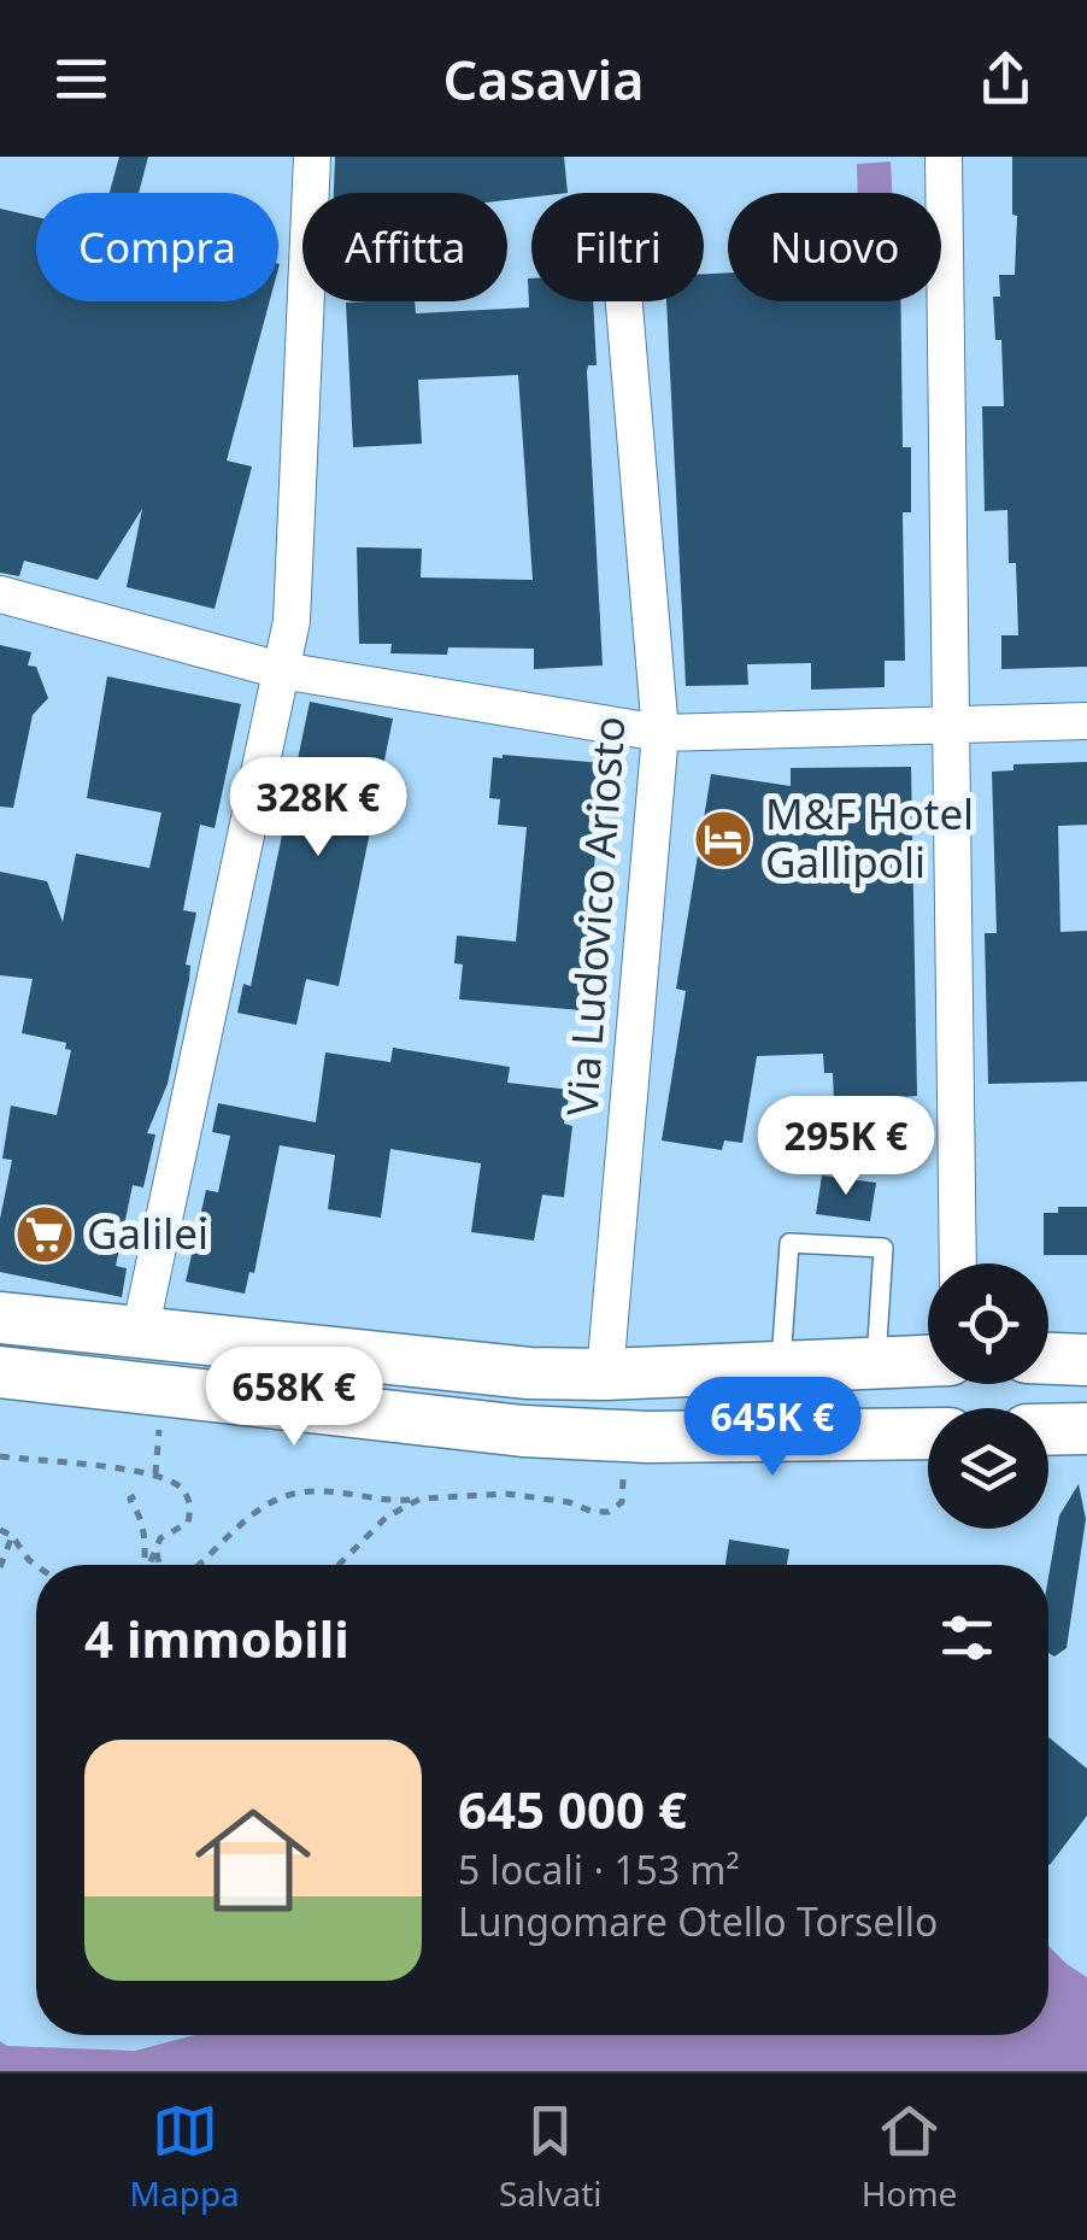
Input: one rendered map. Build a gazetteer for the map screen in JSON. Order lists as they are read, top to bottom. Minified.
{"streets":{"street":["Via Ludovico Ariosto"]},"places":{"hotel":["M&F Hotel Gallipoli"],"supermarket":["Galilei"]},"page":{"header":"Casavia","chip":["Compra","Affitta","Filtri","Nuovo"],"price":["328K €","295K €","658K €","645K €"],"heading":"4 immobili","list":[{"name":"645 000 €","note":"5 locali · 153 m² · Lungomare Otello Torsello"}],"tabs":["Mappa","Salvati","Home"]}}
